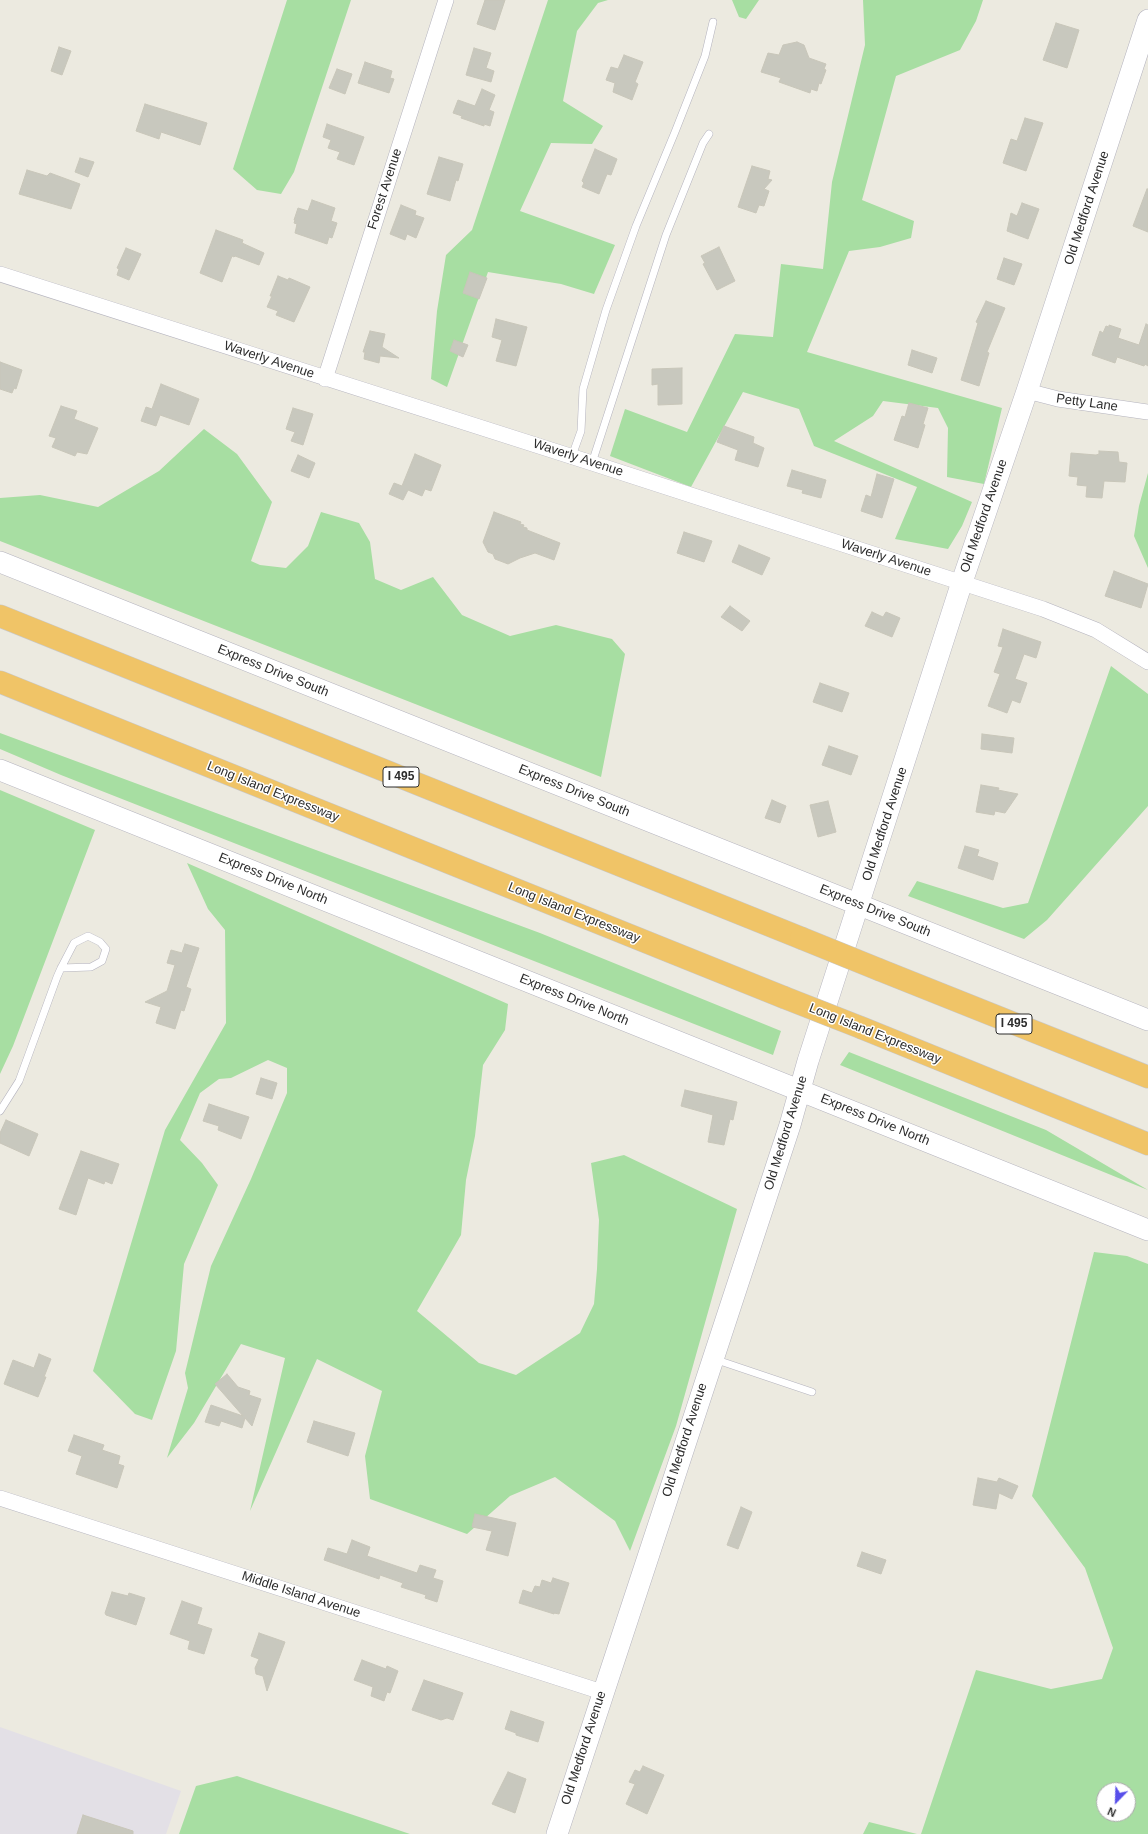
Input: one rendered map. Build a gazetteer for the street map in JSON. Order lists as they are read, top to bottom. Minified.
{"streets":{"highway":["I 495","Long Island Expressway"],"main road":["Old Medford Avenue","Express Drive South","Express Drive North"],"street":["Forest Avenue","Waverly Avenue","Petty Lane","Middle Island Avenue"]},"crossings":[["Forest Avenue","Waverly Avenue"],["Old Medford Avenue","Waverly Avenue"],["Old Medford Avenue","Petty Lane"],["Old Medford Avenue","Express Drive South"],["Old Medford Avenue","Express Drive North"],["Old Medford Avenue","Middle Island Avenue"]],"north":"bottom left"}
